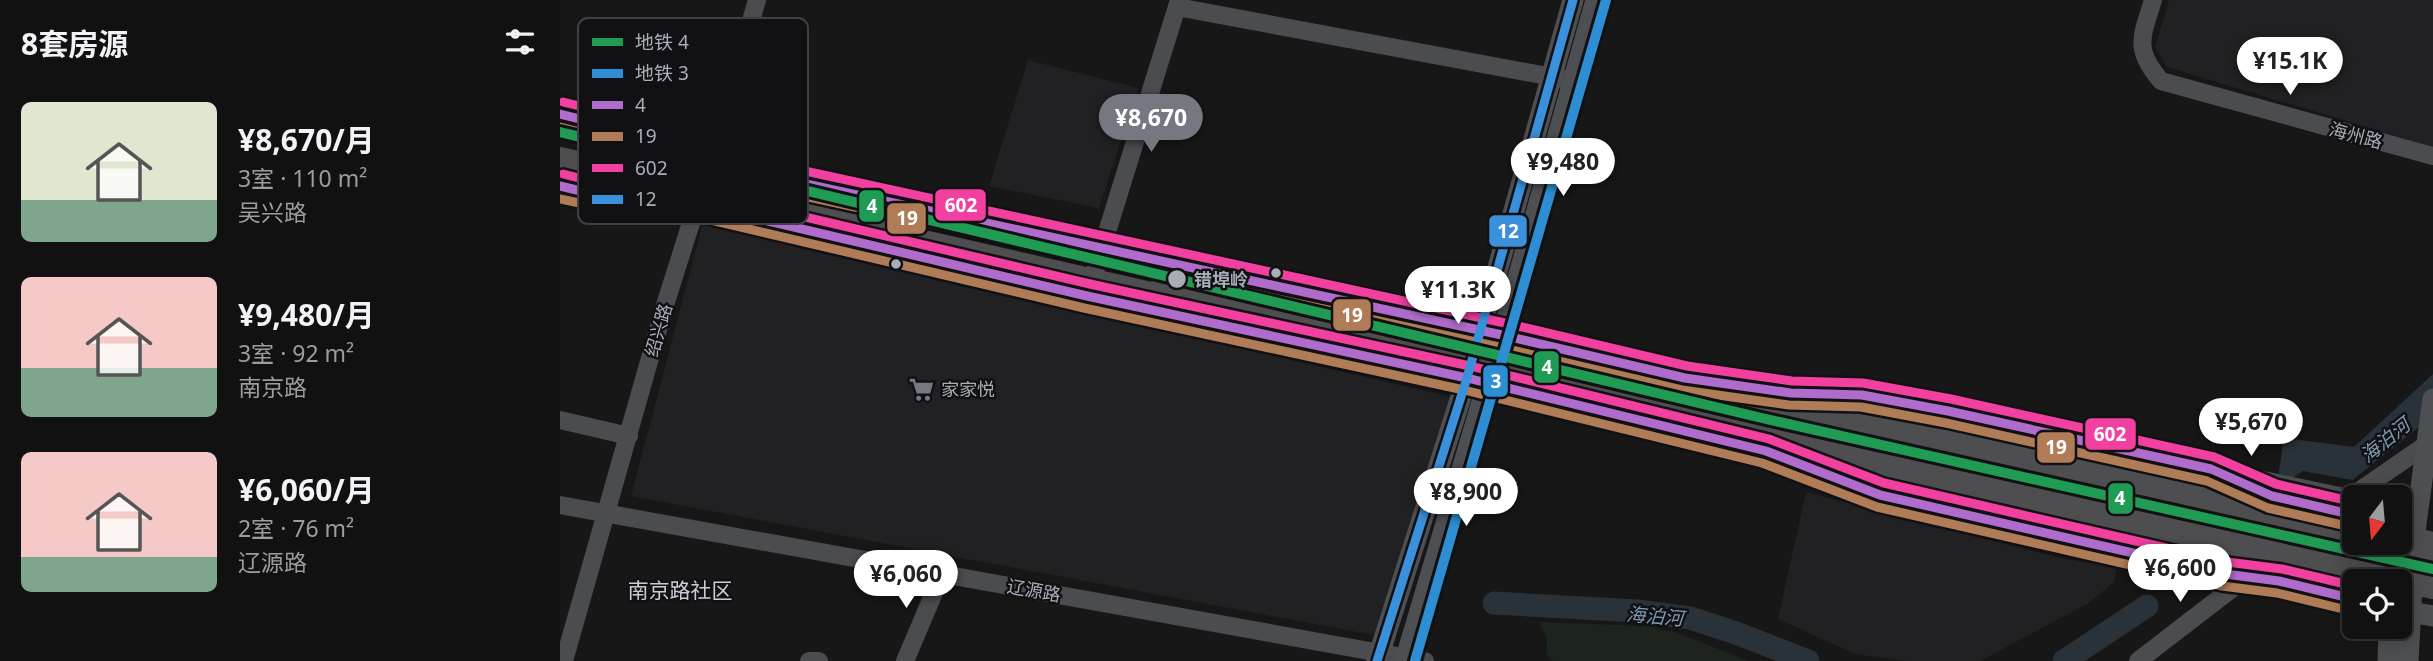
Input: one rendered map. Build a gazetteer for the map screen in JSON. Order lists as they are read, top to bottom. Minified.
{"streets":{"street":["海州路","绍兴路","辽源路"]},"crossings":[["绍兴路","辽源路"]],"districts":["南京路社区"],"water":["海泊河"],"places":{"other":["错埠岭"],"supermarket":["家家悦"]},"lines":["metro line 3","transit line 12","transit line 602","transit line 4","transit line 19","metro line 4"],"legend":["地铁 4","地铁 3","4","19","602","12"],"north":"bottom","page":{"heading":"8套房源","price":["¥15.1K","¥8,670","¥9,480","¥11.3K","¥5,670","¥8,900","¥6,600","¥6,060"],"list":[{"name":"¥8,670/月","note":"3室 · 110 m² · 吴兴路"},{"name":"¥9,480/月","note":"3室 · 92 m² · 南京路"},{"name":"¥6,060/月","note":"2室 · 76 m² · 辽源路"}]}}
